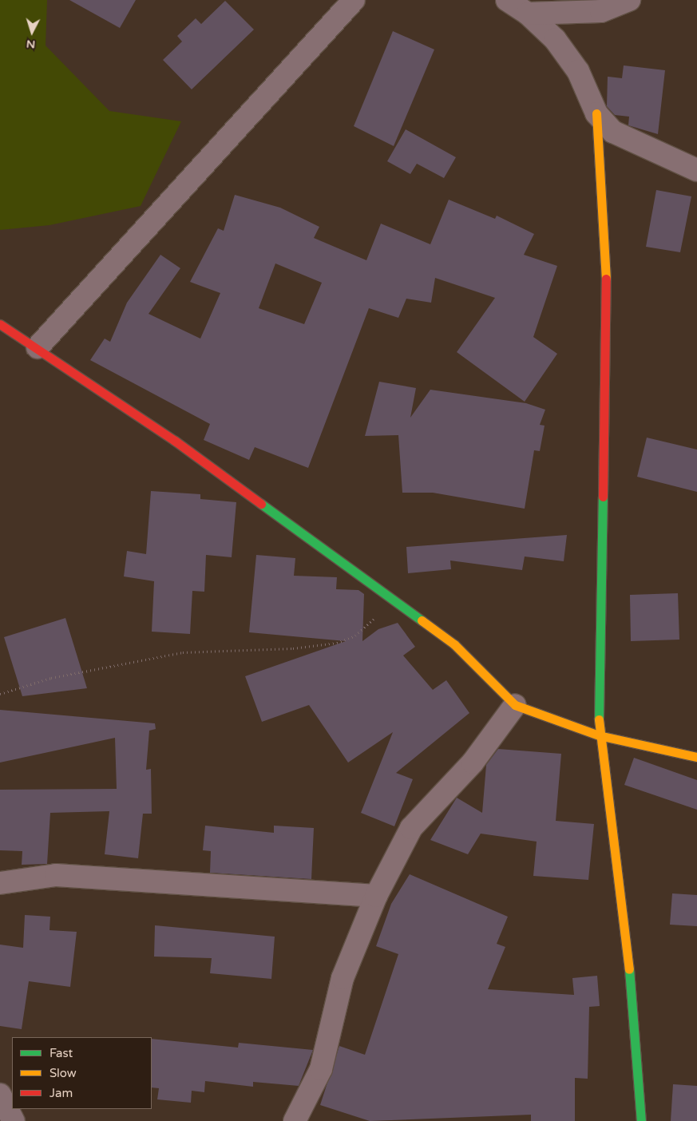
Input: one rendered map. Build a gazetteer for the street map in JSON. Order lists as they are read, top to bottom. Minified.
{"legend":["Fast","Slow","Jam"],"north":"bottom"}
